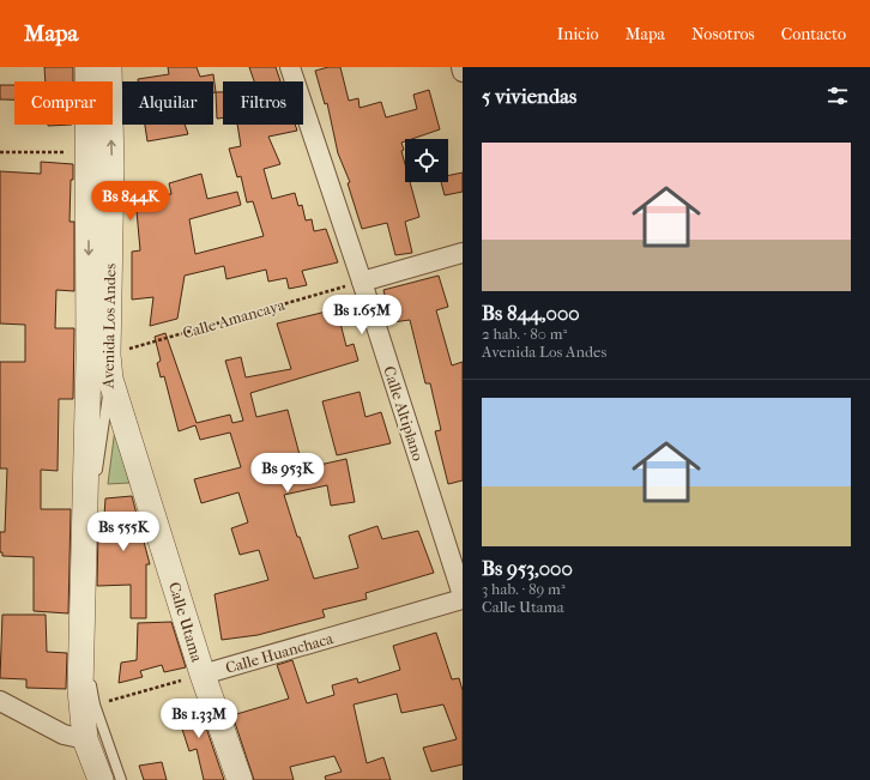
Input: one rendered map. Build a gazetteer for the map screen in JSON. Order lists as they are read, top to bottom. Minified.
{"streets":{"street":["Avenida Los Andes","Calle Altiplano","Calle Utama","Calle Huanchaca"],"path":["Calle Amancaya"]},"crossings":[["Calle Amancaya","Avenida Los Andes"],["Calle Amancaya","Calle Altiplano"],["Calle Amancaya","Calle Utama"],["Avenida Los Andes","Calle Utama"],["Calle Altiplano","Calle Huanchaca"],["Calle Utama","Calle Huanchaca"]],"page":{"header":"Mapa","nav":["Inicio","Mapa","Nosotros","Contacto"],"heading":"5 viviendas","chip":["Comprar","Alquilar","Filtros"],"list":[{"name":"Bs 844,000","note":"2 hab. · 80 m² · Avenida Los Andes"},{"name":"Bs 953,000","note":"3 hab. · 89 m² · Calle Utama"}],"price":["Bs 844K","Bs 1.65M","Bs 953K","Bs 555K","Bs 1.33M"]}}
